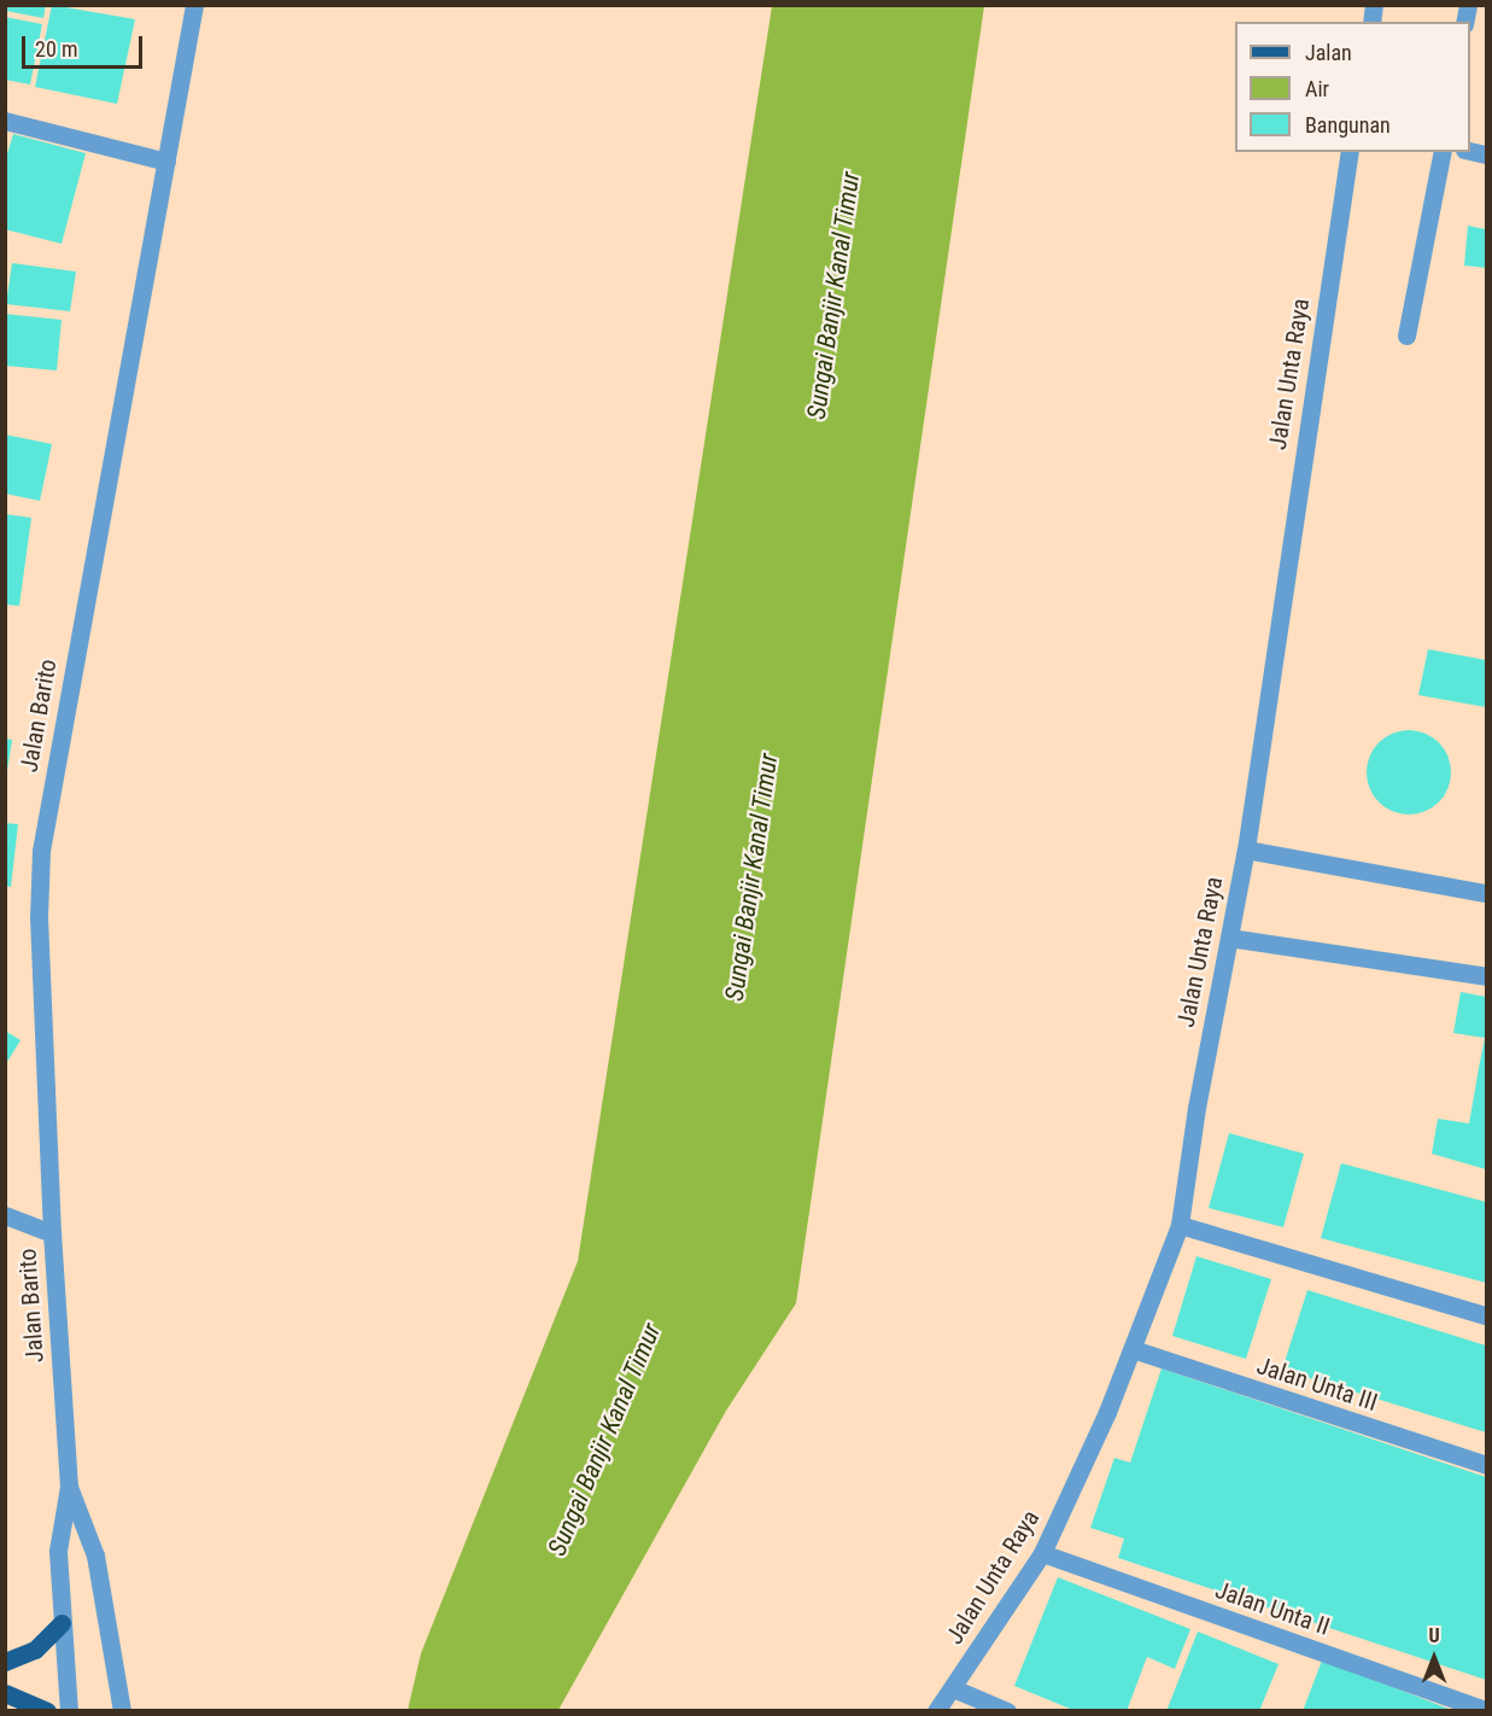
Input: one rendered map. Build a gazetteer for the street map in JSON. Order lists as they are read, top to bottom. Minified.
{"streets":{"street":["Jalan Unta Raya","Jalan Barito","Jalan Unta III","Jalan Unta II"]},"crossings":[["Jalan Unta Raya","Jalan Unta III"],["Jalan Unta Raya","Jalan Unta II"]],"water":["Sungai Banjir Kanal Timur"],"legend":["Jalan","Air","Bangunan"],"scale_bar":"20 m","north":"top"}
